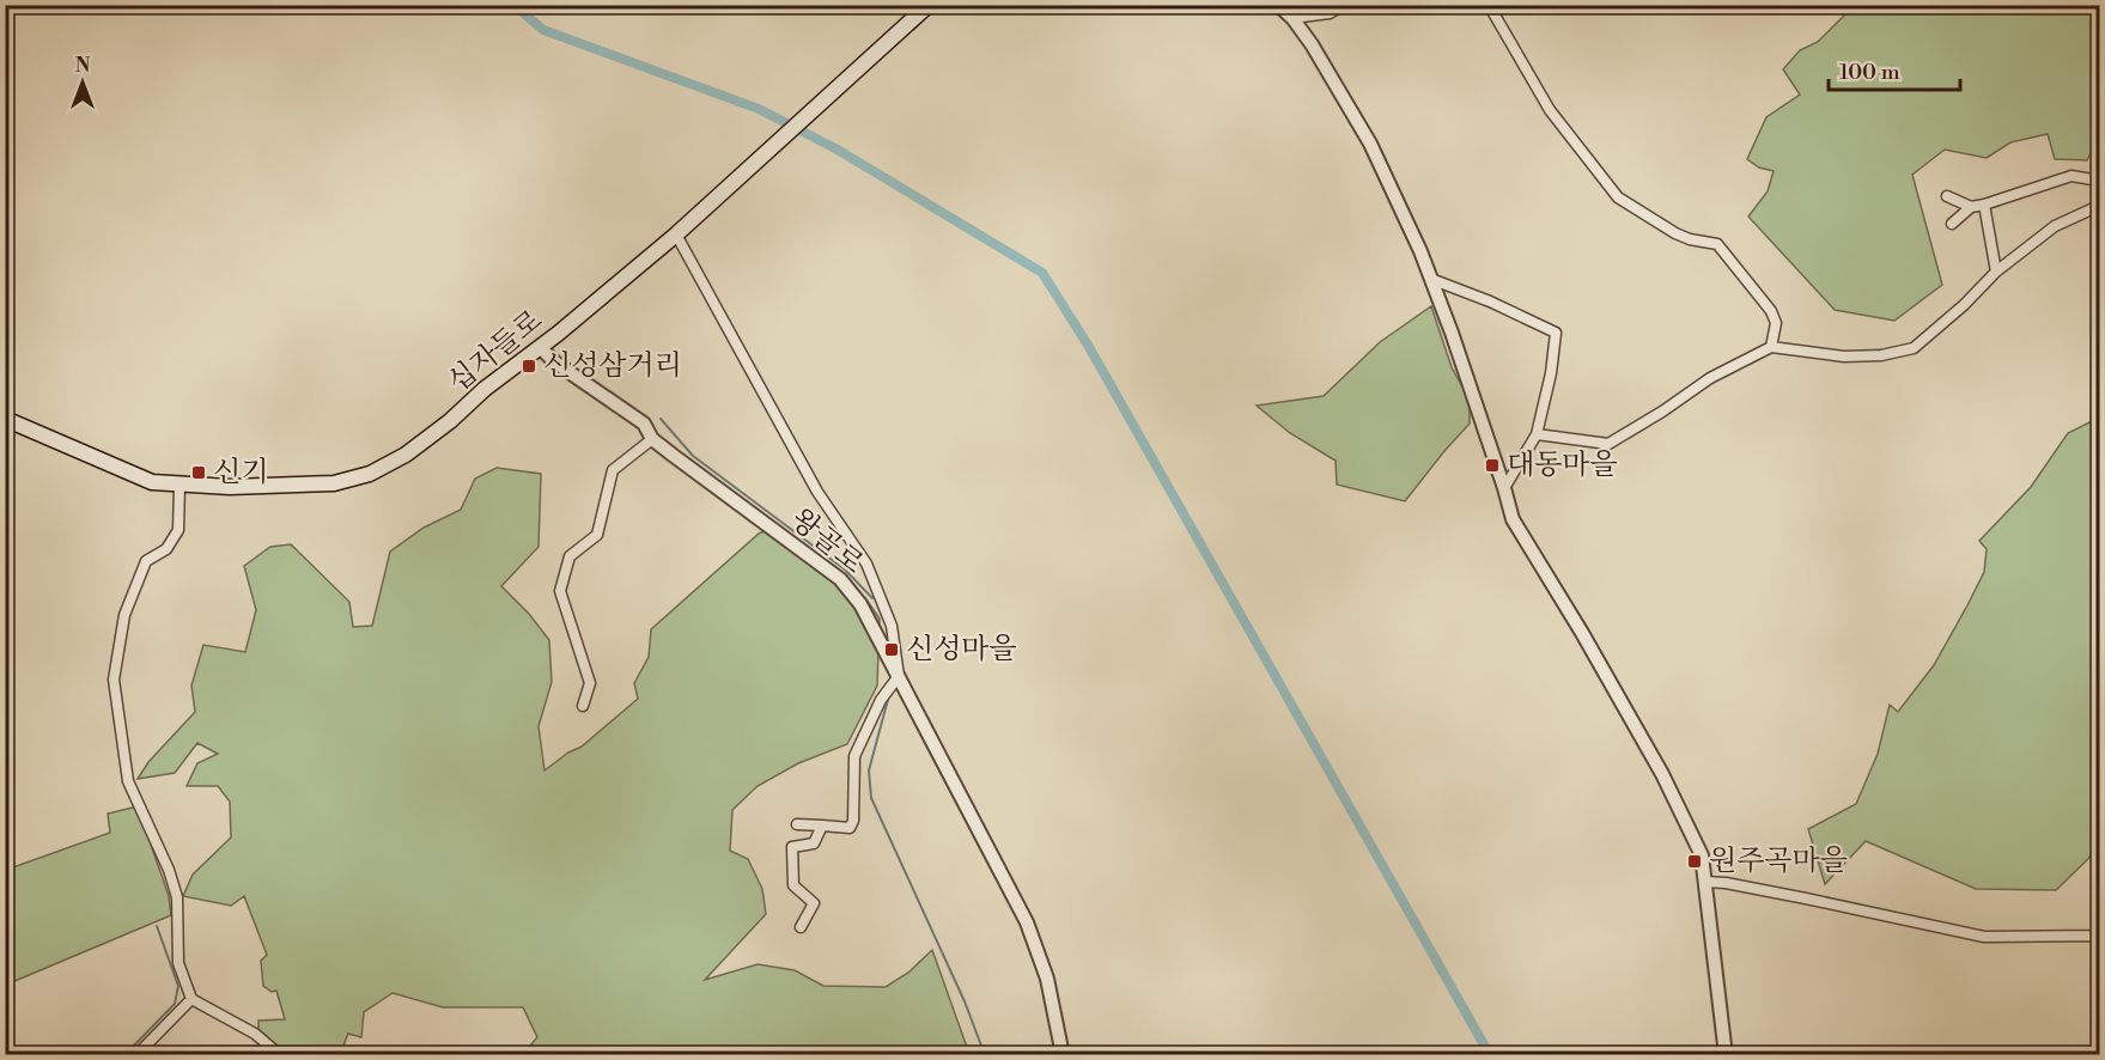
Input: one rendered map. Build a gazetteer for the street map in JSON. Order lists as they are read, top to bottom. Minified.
{"streets":{"main road":["십자들로"],"street":["왕골로"]},"crossings":[["십자들로","왕골로"]],"places":{"transit":["신성삼거리","대동마을","신기","신성마을","원주곡마을"]},"scale_bar":"100 m","north":"top"}
